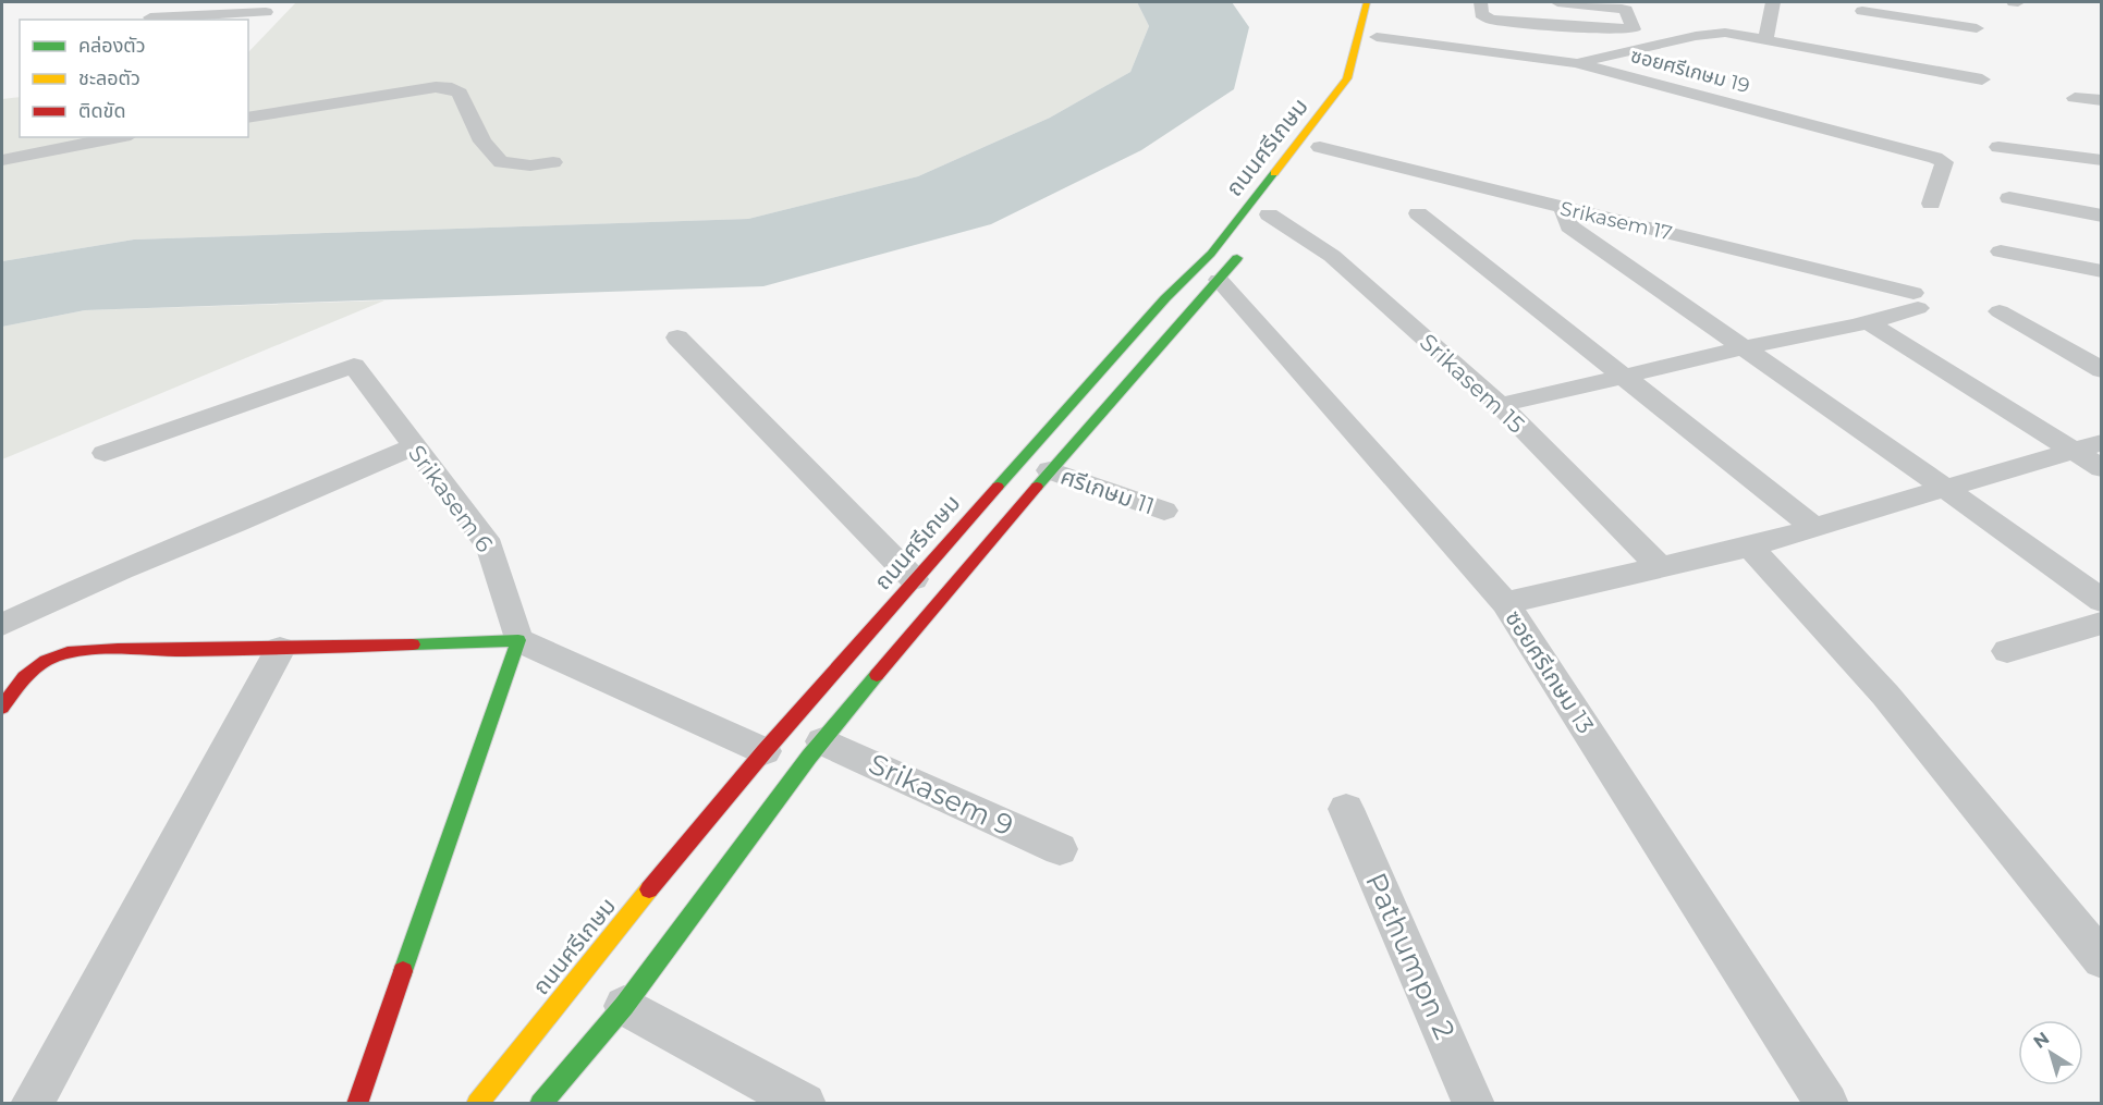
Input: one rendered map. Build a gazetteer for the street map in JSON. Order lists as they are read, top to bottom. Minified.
{"streets":{"main road":["ถนนศรีเกษม"],"street":["ซอยศรีเกษม 19","Srikasem 17","Srikasem 15","ศรีเกษม 11","Srikasem 6","ซอยศรีเกษม 13","Srikasem 9","Pathumpn 2"]},"crossings":[["ซอยศรีเกษม 19","ถนนศรีเกษม"]],"legend":["คล่องตัว","ชะลอตัว","ติดขัด"],"north":"top left"}
